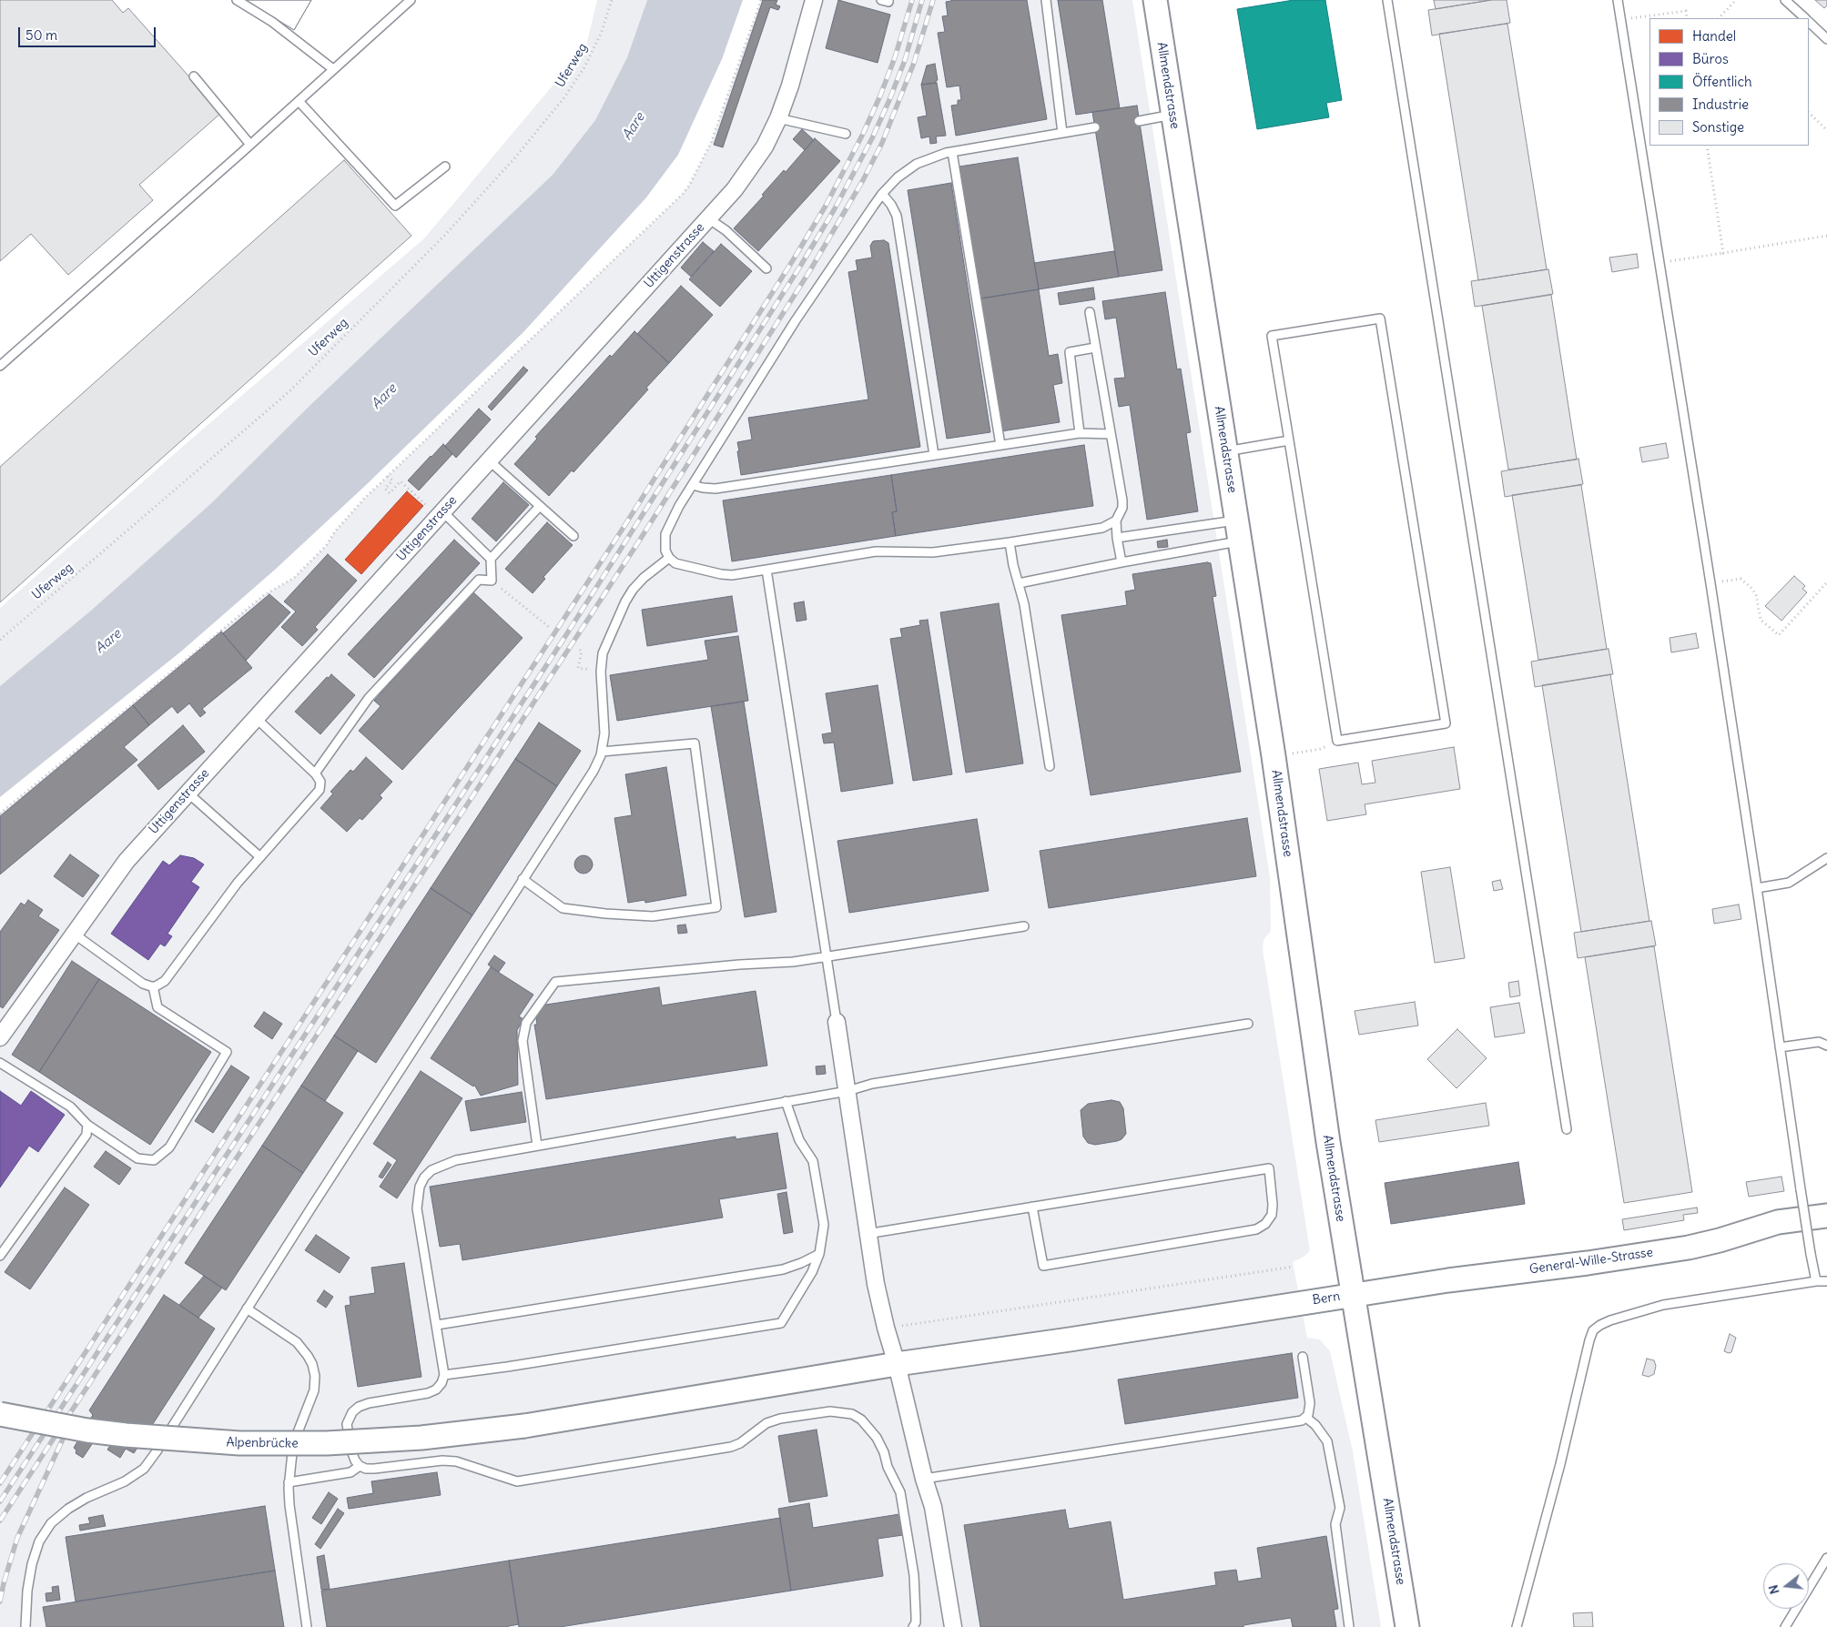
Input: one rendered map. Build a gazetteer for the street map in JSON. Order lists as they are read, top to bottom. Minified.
{"streets":{"main road":["Allmendstrasse","General-Wille-Strasse","Bern","Alpenbrücke"],"street":["Uttigenstrasse"],"path":["Uferweg"]},"crossings":[["Allmendstrasse","General-Wille-Strasse"],["Allmendstrasse","Bern"],["General-Wille-Strasse","Bern"],["Bern","Alpenbrücke"]],"water":["Aare"],"legend":["Handel","Büros","Öffentlich","Industrie","Sonstige"],"scale_bar":"50 m","north":"left"}
